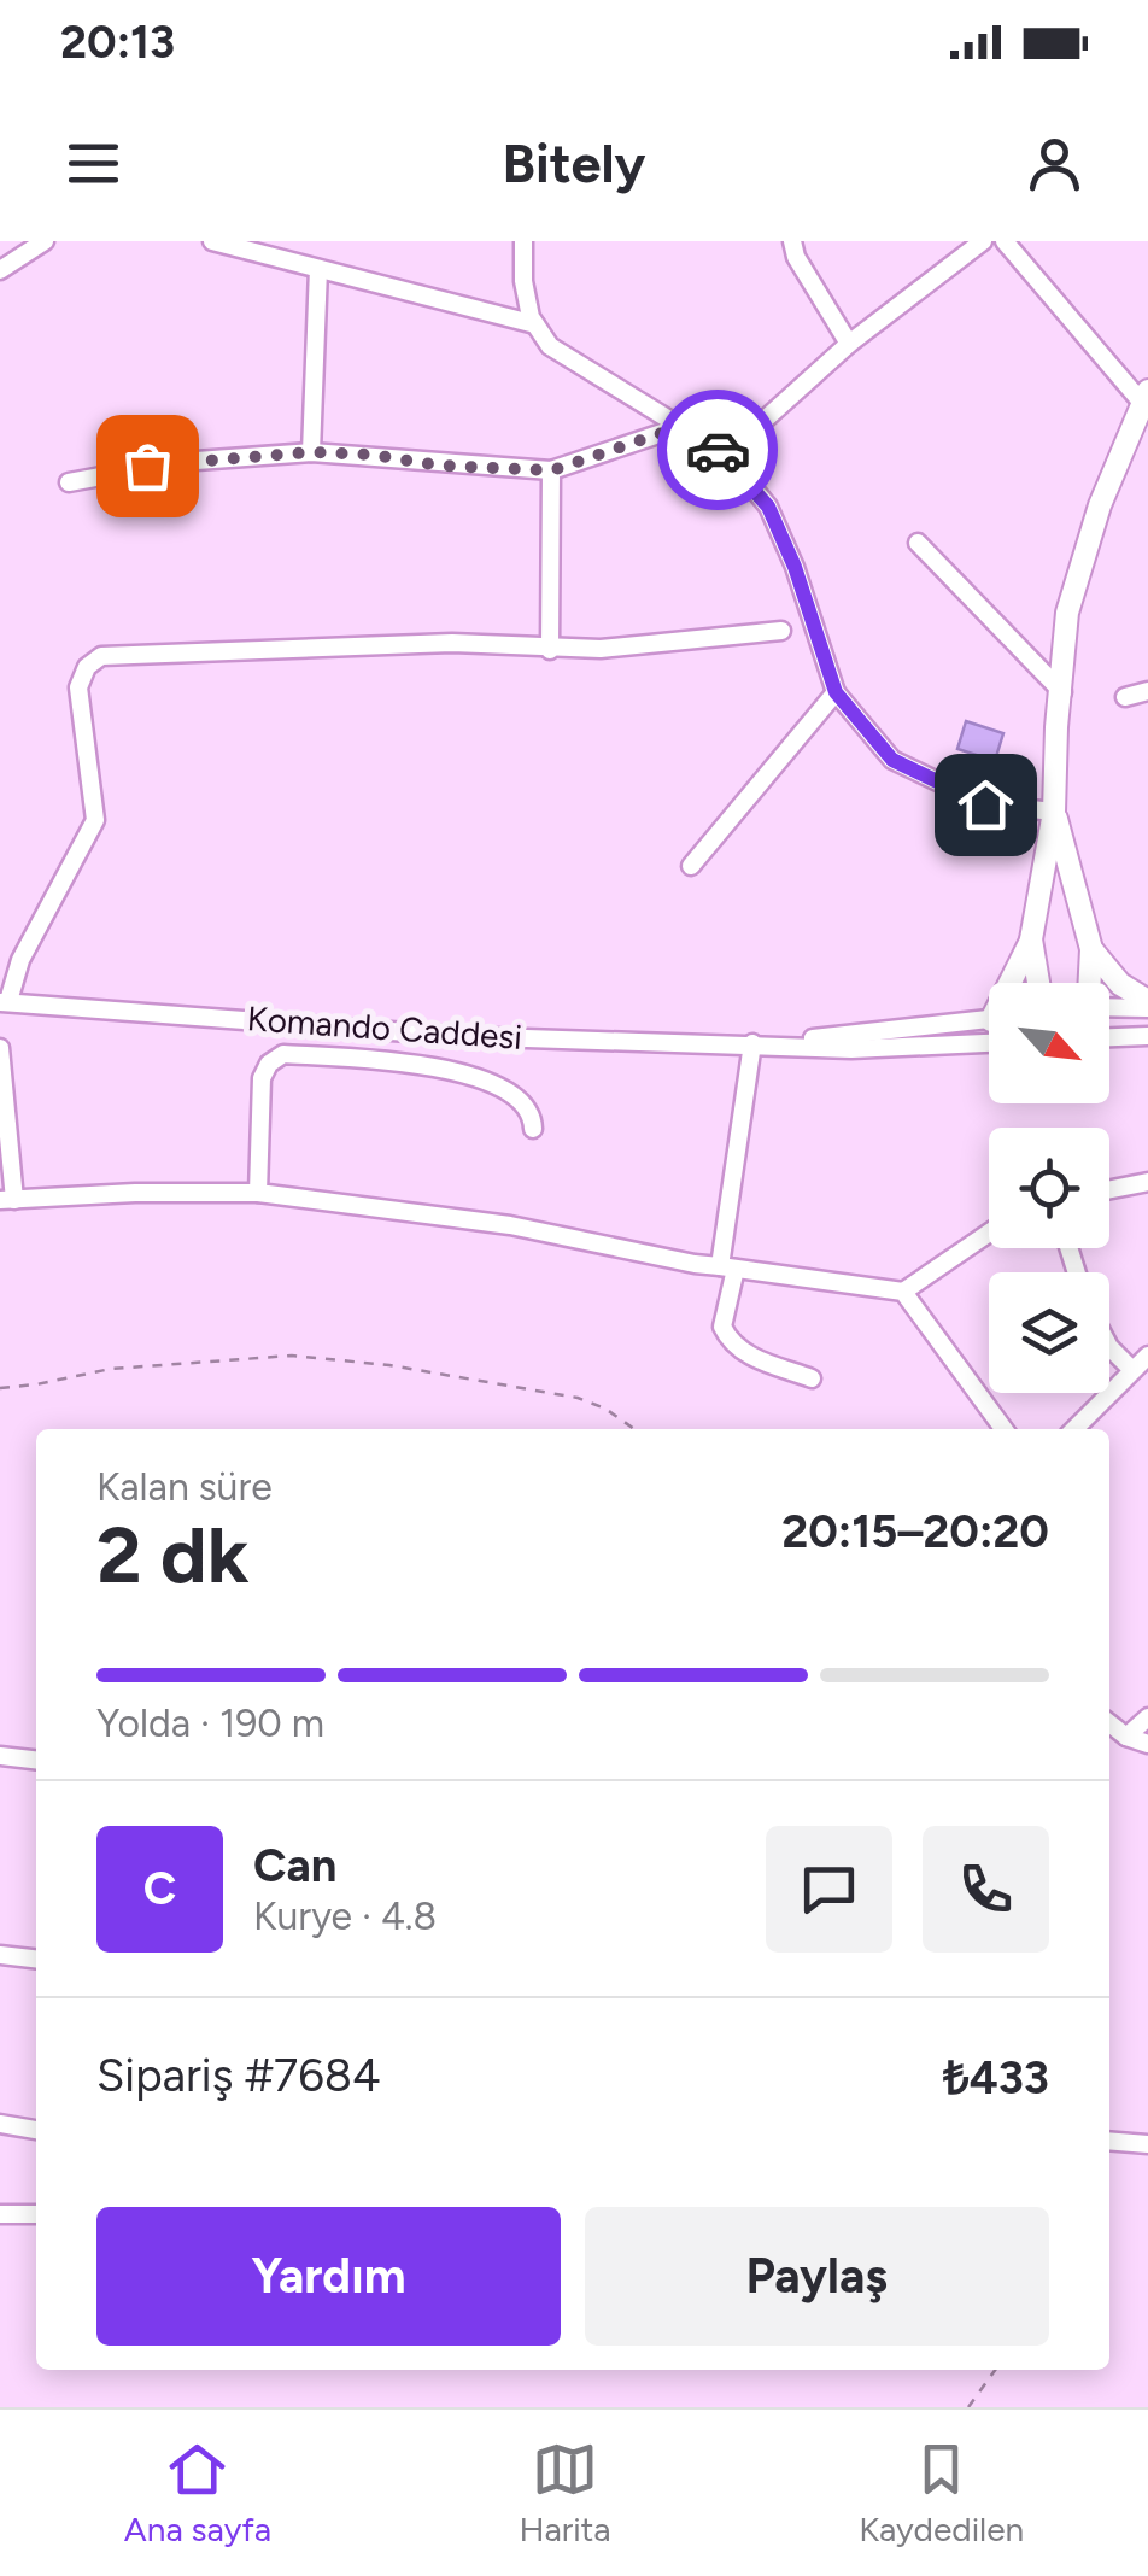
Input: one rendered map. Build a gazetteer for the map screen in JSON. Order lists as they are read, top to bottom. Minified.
{"streets":{"street":["Komando Caddesi"]},"north":"bottom right","page":{"status":"20:13","header":"Bitely","heading":["2 dk","Kalan süre","20:15–20:20"],"panel":["Can","Kurye · 4.8","Sipariş #7684","₺433"],"bar":"Yolda · 190 m","round":"C","buttons":["Yardım","Paylaş"],"tabs":["Ana sayfa","Harita","Kaydedilen"]}}
